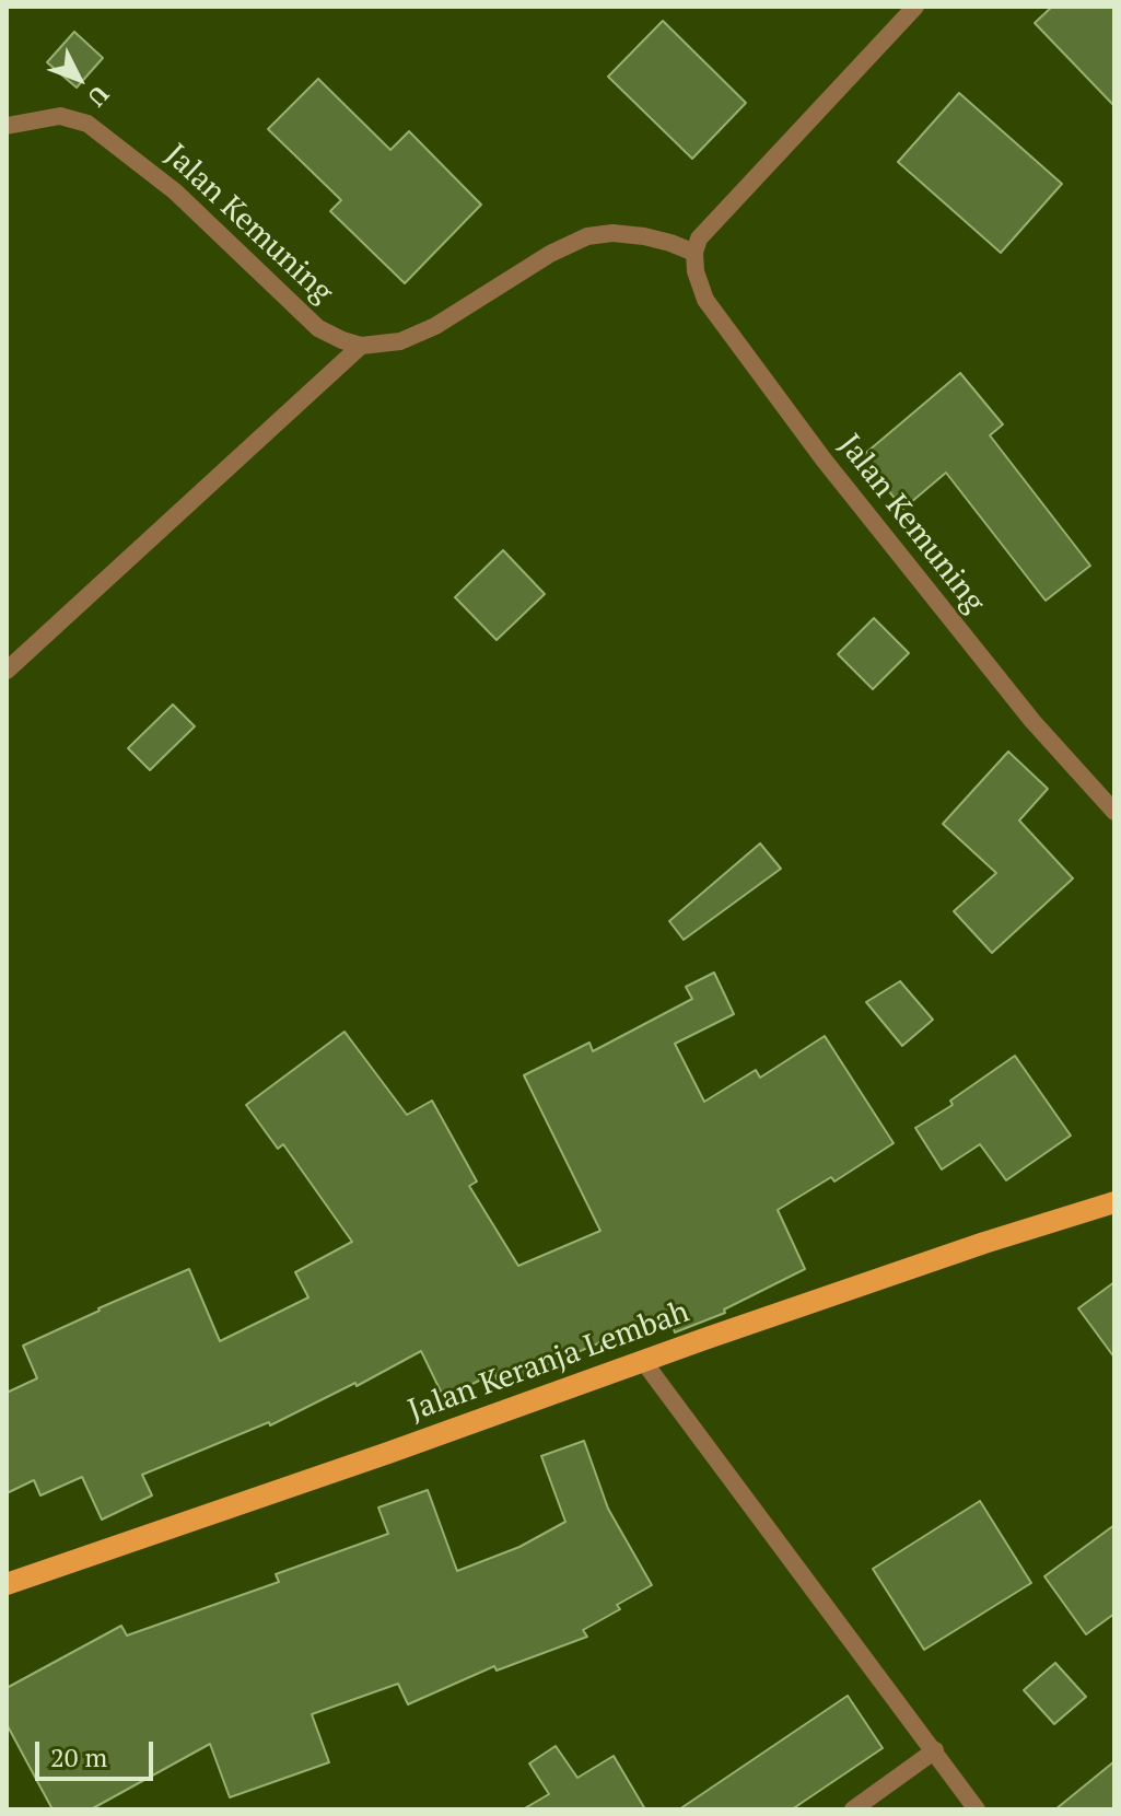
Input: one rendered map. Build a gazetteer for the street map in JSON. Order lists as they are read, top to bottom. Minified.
{"streets":{"main road":["Jalan Keranja Lembah"],"street":["Jalan Kemuning"]},"scale_bar":"20 m","north":"bottom right"}
